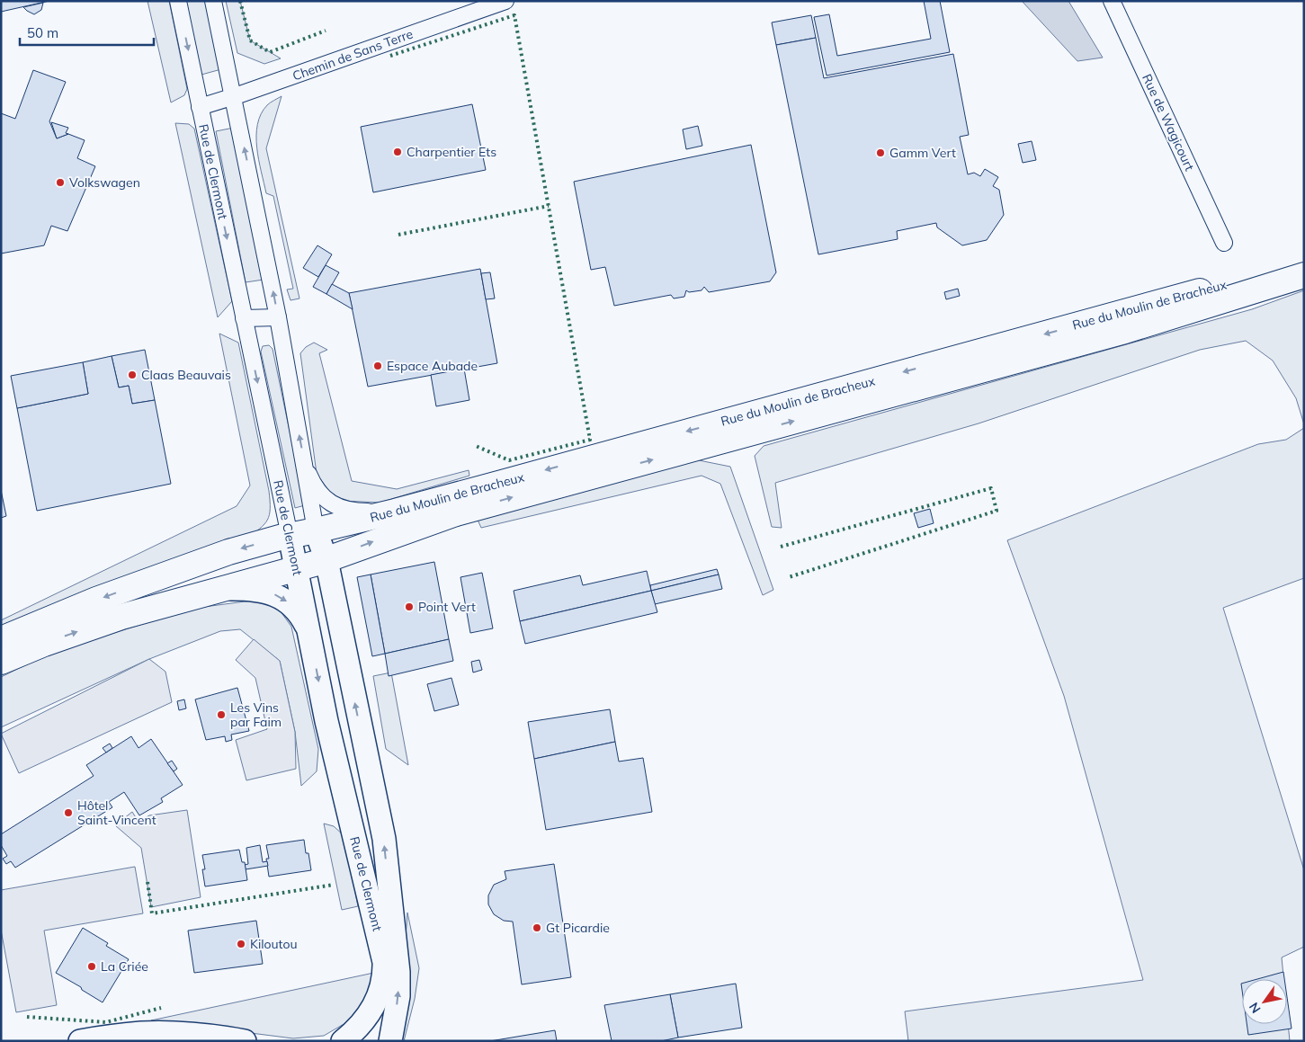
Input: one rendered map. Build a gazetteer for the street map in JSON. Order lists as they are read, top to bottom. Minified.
{"streets":{"main road":["Rue de Clermont","Rue du Moulin de Bracheux"],"street":["Chemin de Sans Terre","Rue de Wagicourt"]},"crossings":[["Chemin de Sans Terre","Rue de Clermont"],["Rue de Clermont","Rue du Moulin de Bracheux"]],"places":["Charpentier Ets","Gamm Vert","Volkswagen","Espace Aubade","Claas Beauvais","Point Vert","Les Vins par Faim","Hôtel Saint-Vincent","Gt Picardie","Kiloutou","La Criée"],"scale_bar":"50 m","north":"bottom left"}
